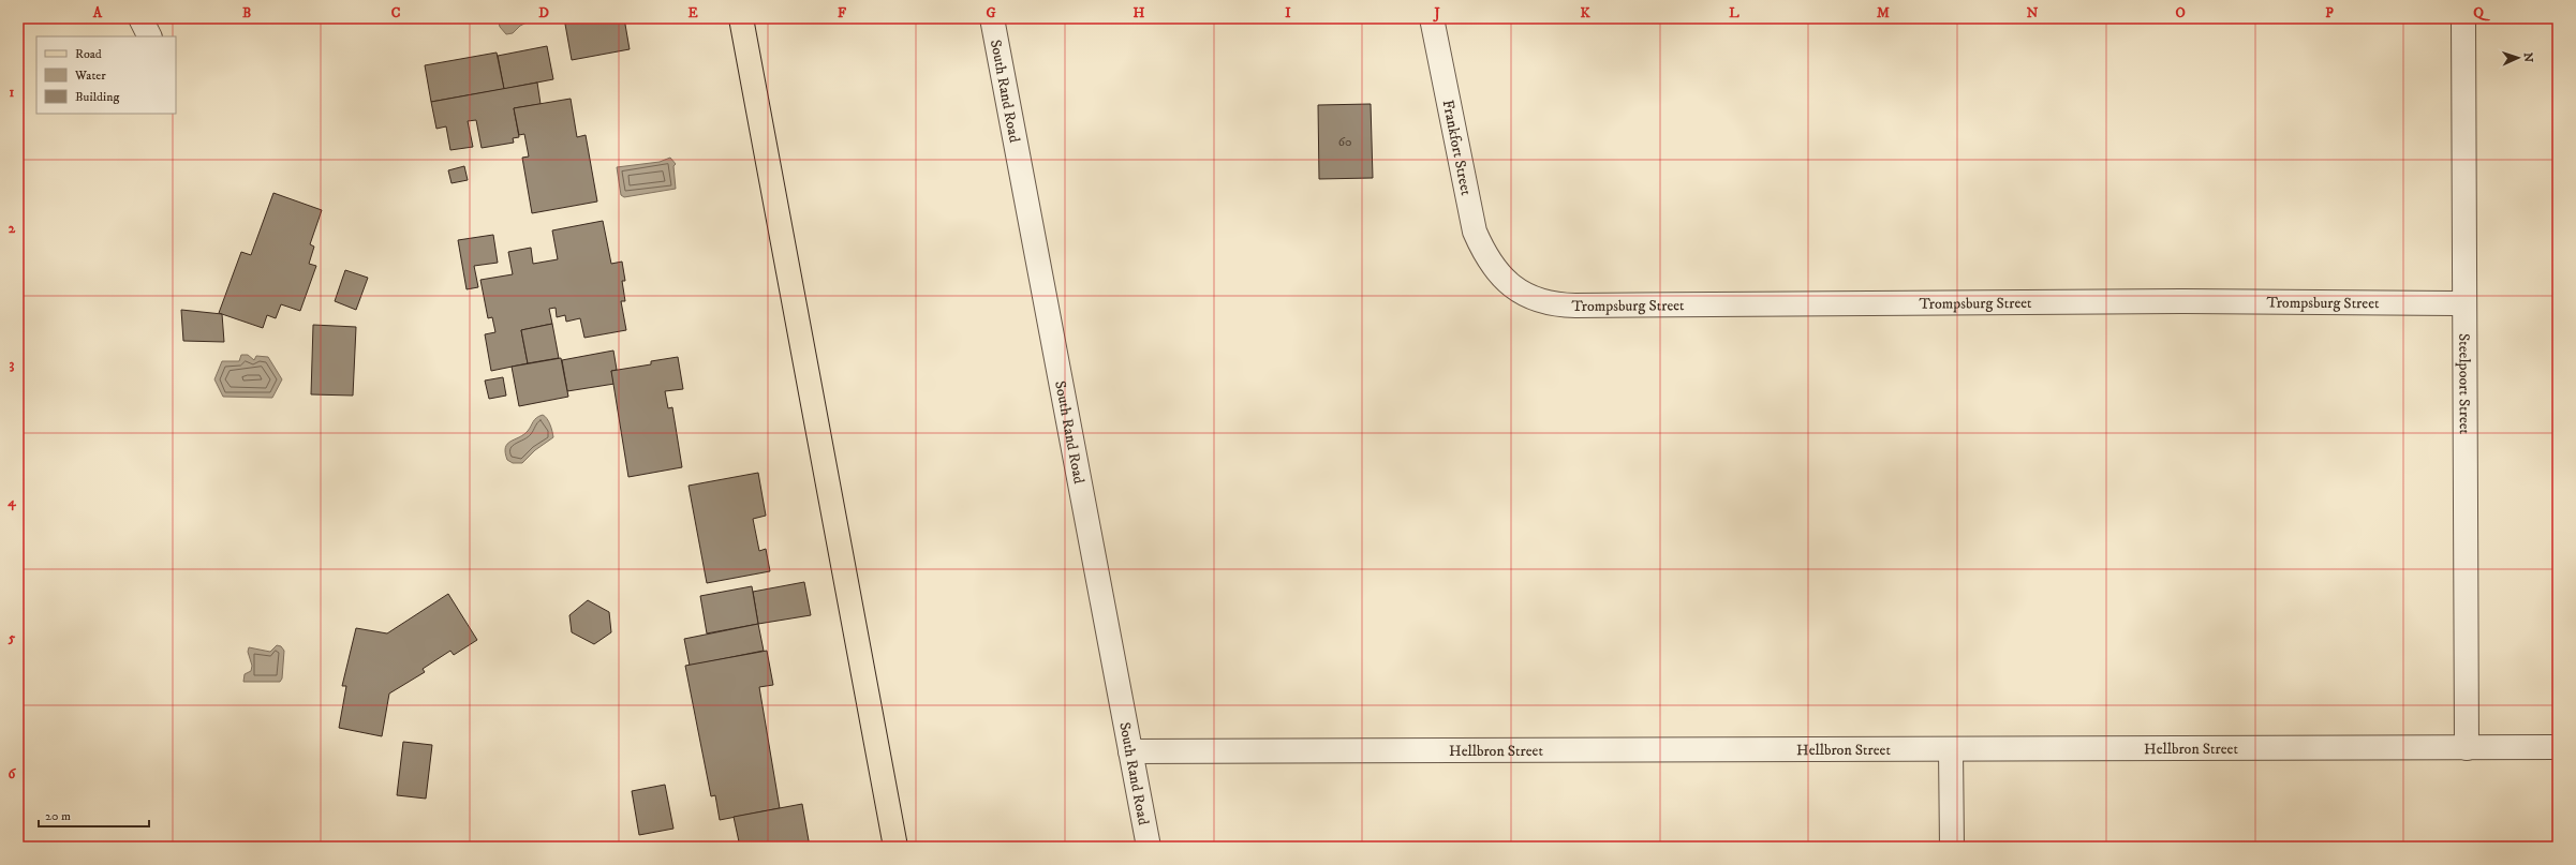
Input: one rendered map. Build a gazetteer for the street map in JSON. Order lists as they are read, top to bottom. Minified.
{"streets":{"street":["South Rand Road","Frankfort Street","Trompsburg Street","Steelpoort Street","Hellbron Street"]},"crossings":[["South Rand Road","Hellbron Street"],["Frankfort Street","Trompsburg Street"],["Trompsburg Street","Steelpoort Street"],["Steelpoort Street","Hellbron Street"]],"house_numbers":["60"],"legend":["Road","Water","Building"],"scale_bar":"20 m","north":"right","grid":{"columns":["A","B","C","D","E","F","G","H","I","J","K","L","M","N","O","P","Q"],"rows":["1","2","3","4","5","6"]}}
